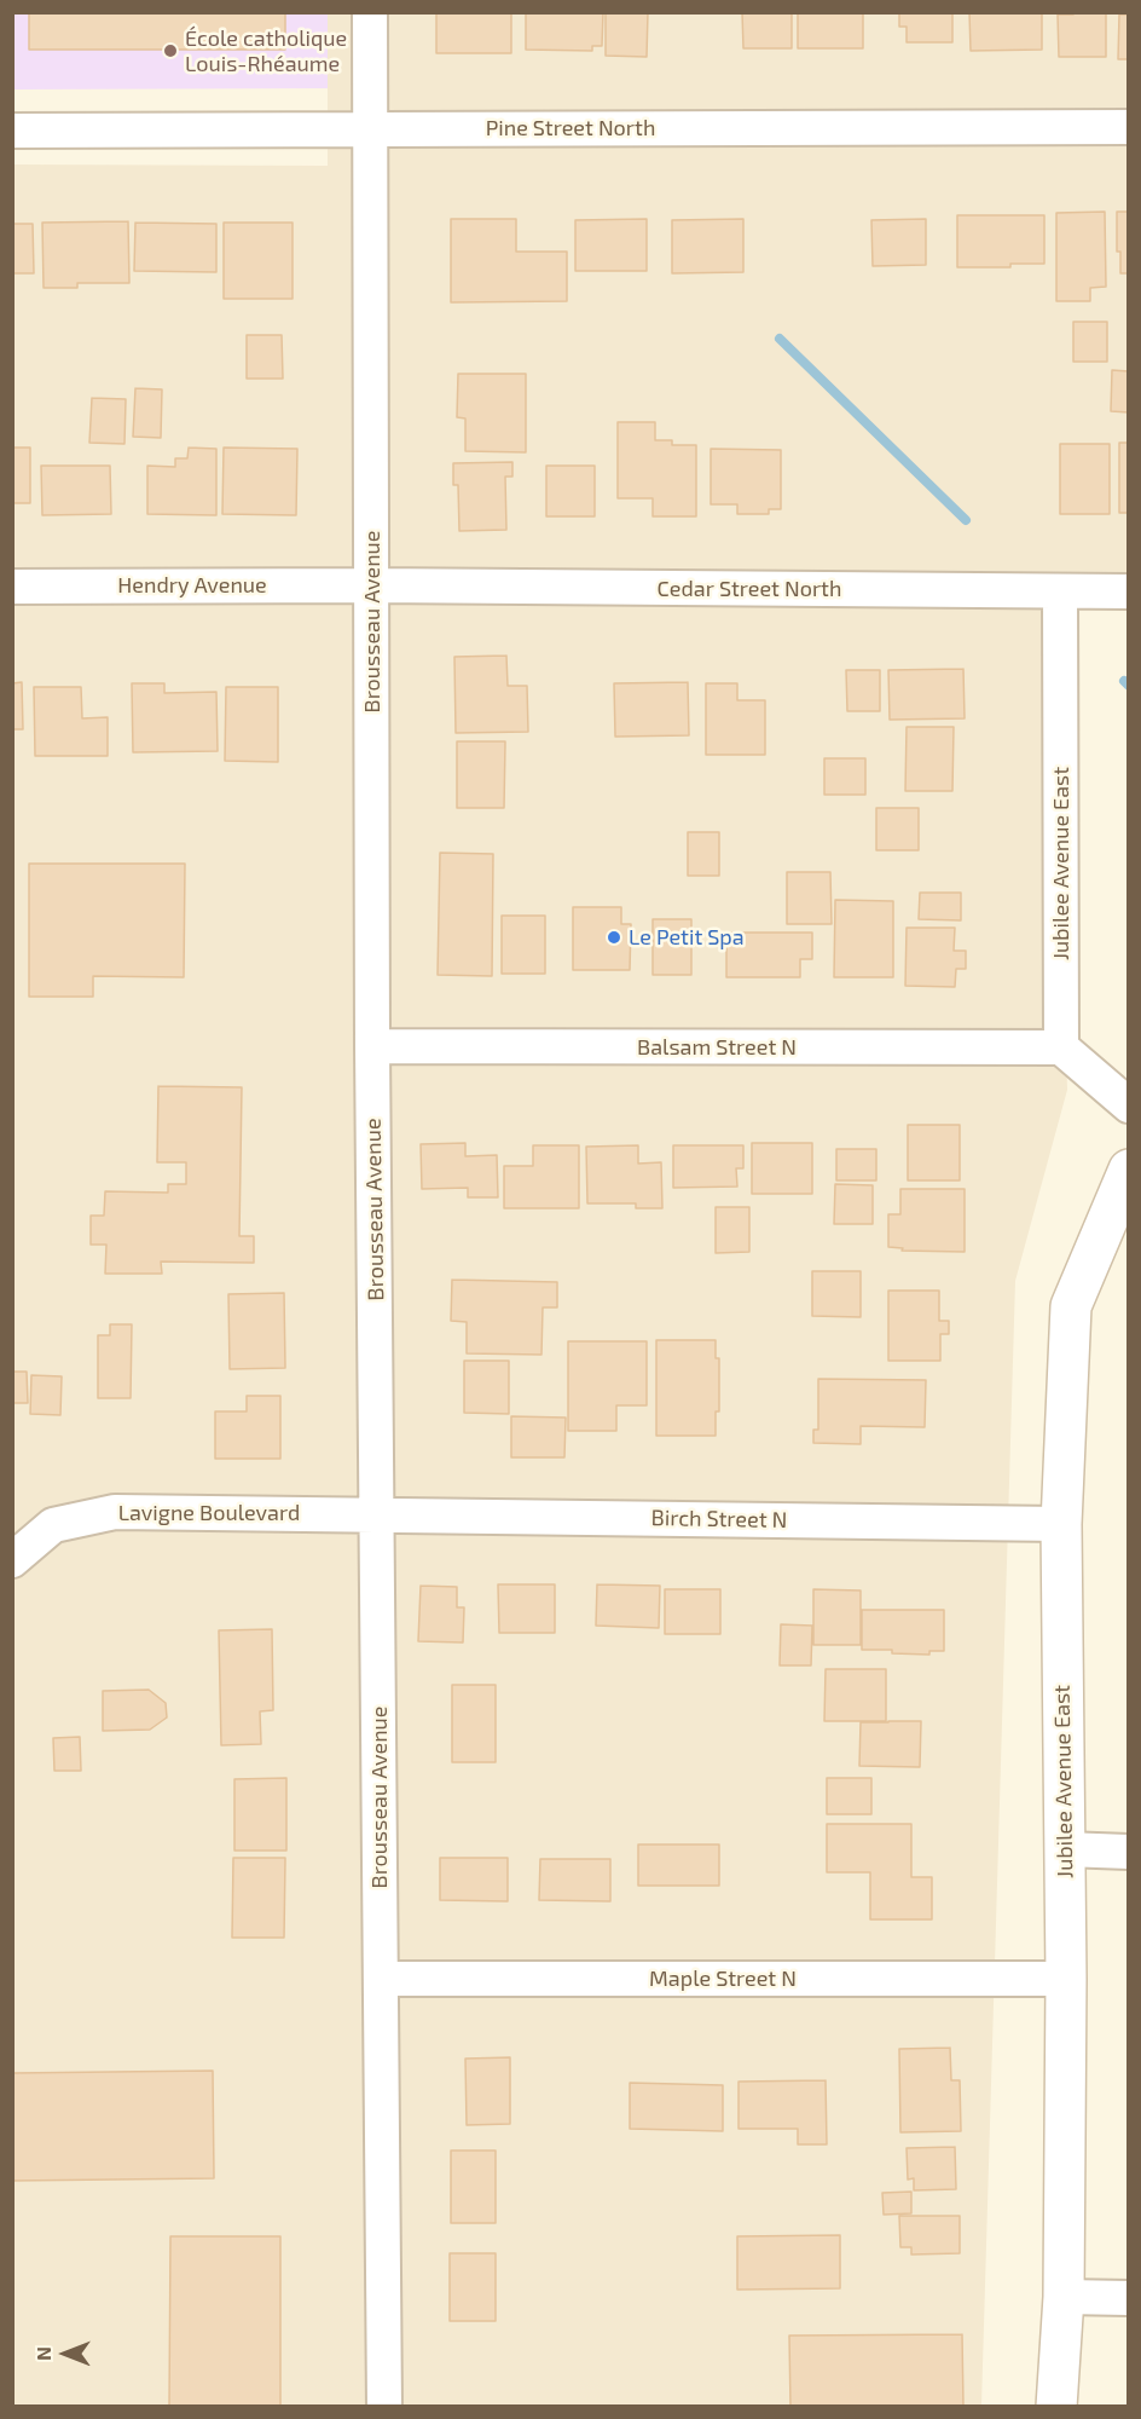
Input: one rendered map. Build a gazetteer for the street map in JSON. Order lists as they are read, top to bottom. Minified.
{"streets":{"main road":["Jubilee Avenue East"],"street":["Pine Street North","Hendry Avenue","Cedar Street North","Brousseau Avenue","Balsam Street N","Lavigne Boulevard","Birch Street N","Maple Street N"]},"crossings":[["Pine Street North","Brousseau Avenue"],["Hendry Avenue","Cedar Street North"],["Hendry Avenue","Brousseau Avenue"],["Cedar Street North","Brousseau Avenue"],["Cedar Street North","Jubilee Avenue East"],["Brousseau Avenue","Balsam Street N"],["Brousseau Avenue","Lavigne Boulevard"],["Brousseau Avenue","Birch Street N"],["Brousseau Avenue","Maple Street N"],["Jubilee Avenue East","Balsam Street N"],["Jubilee Avenue East","Birch Street N"],["Jubilee Avenue East","Maple Street N"],["Lavigne Boulevard","Birch Street N"]],"places":["École catholique Louis-Rhéaume","Le Petit Spa"],"north":"left"}
